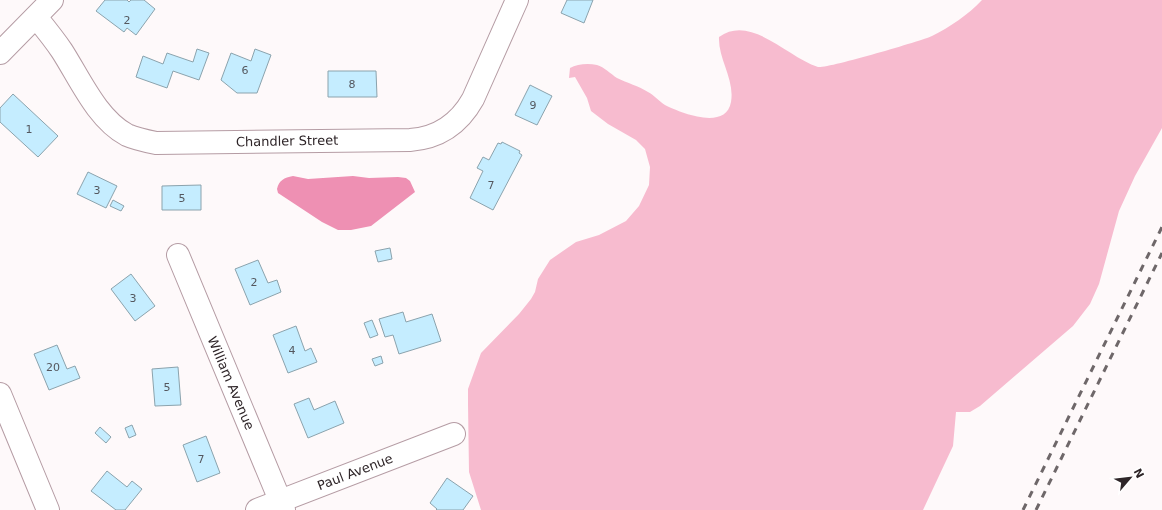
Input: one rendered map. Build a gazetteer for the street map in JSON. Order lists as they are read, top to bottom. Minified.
{"streets":{"street":["Chandler Street","William Avenue","Paul Avenue"]},"crossings":[["William Avenue","Paul Avenue"]],"house_numbers":["2","6","8","9","1","7","3","5","2","3","4","20","5","7"],"north":"top right"}
